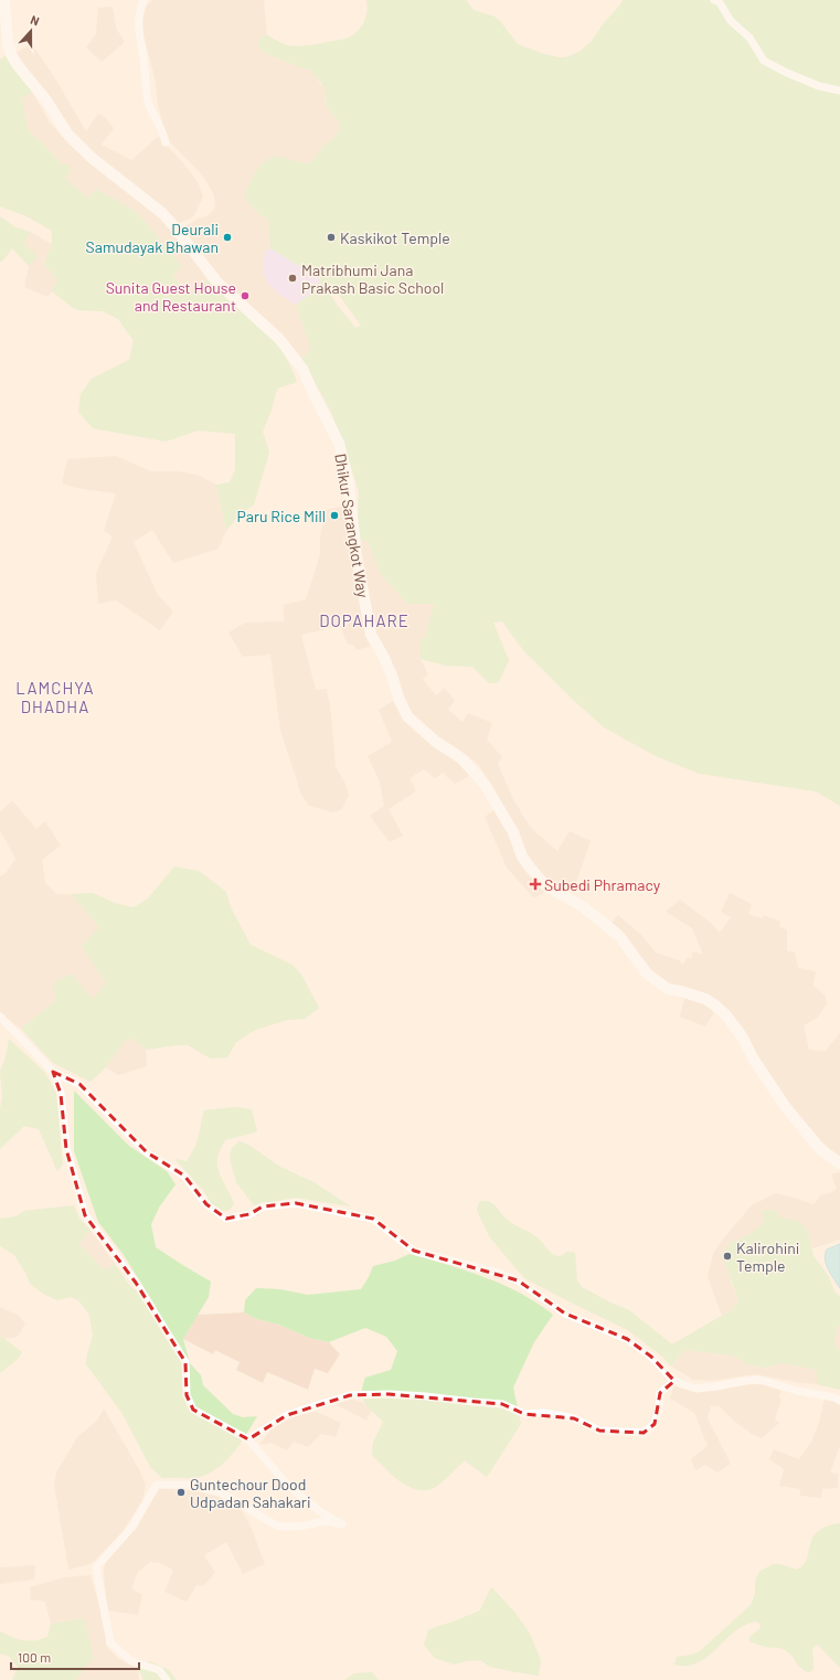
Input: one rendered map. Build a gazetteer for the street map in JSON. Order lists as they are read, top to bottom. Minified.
{"streets":{"street":["Dhikur Sarangkot Way"]},"districts":["DOPAHARE","LAMCHYA DHADHA"],"places":{"other":["Deurali Samudayak Bhawan","Kaskikot Temple","Matribhumi Jana Prakash Basic School","Sunita Guest House and Restaurant","Paru Rice Mill","Kalirohini Temple","Guntechour Dood Udpadan Sahakari"],"health":["Subedi Phramacy"]},"scale_bar":"100 m","north":"top"}
